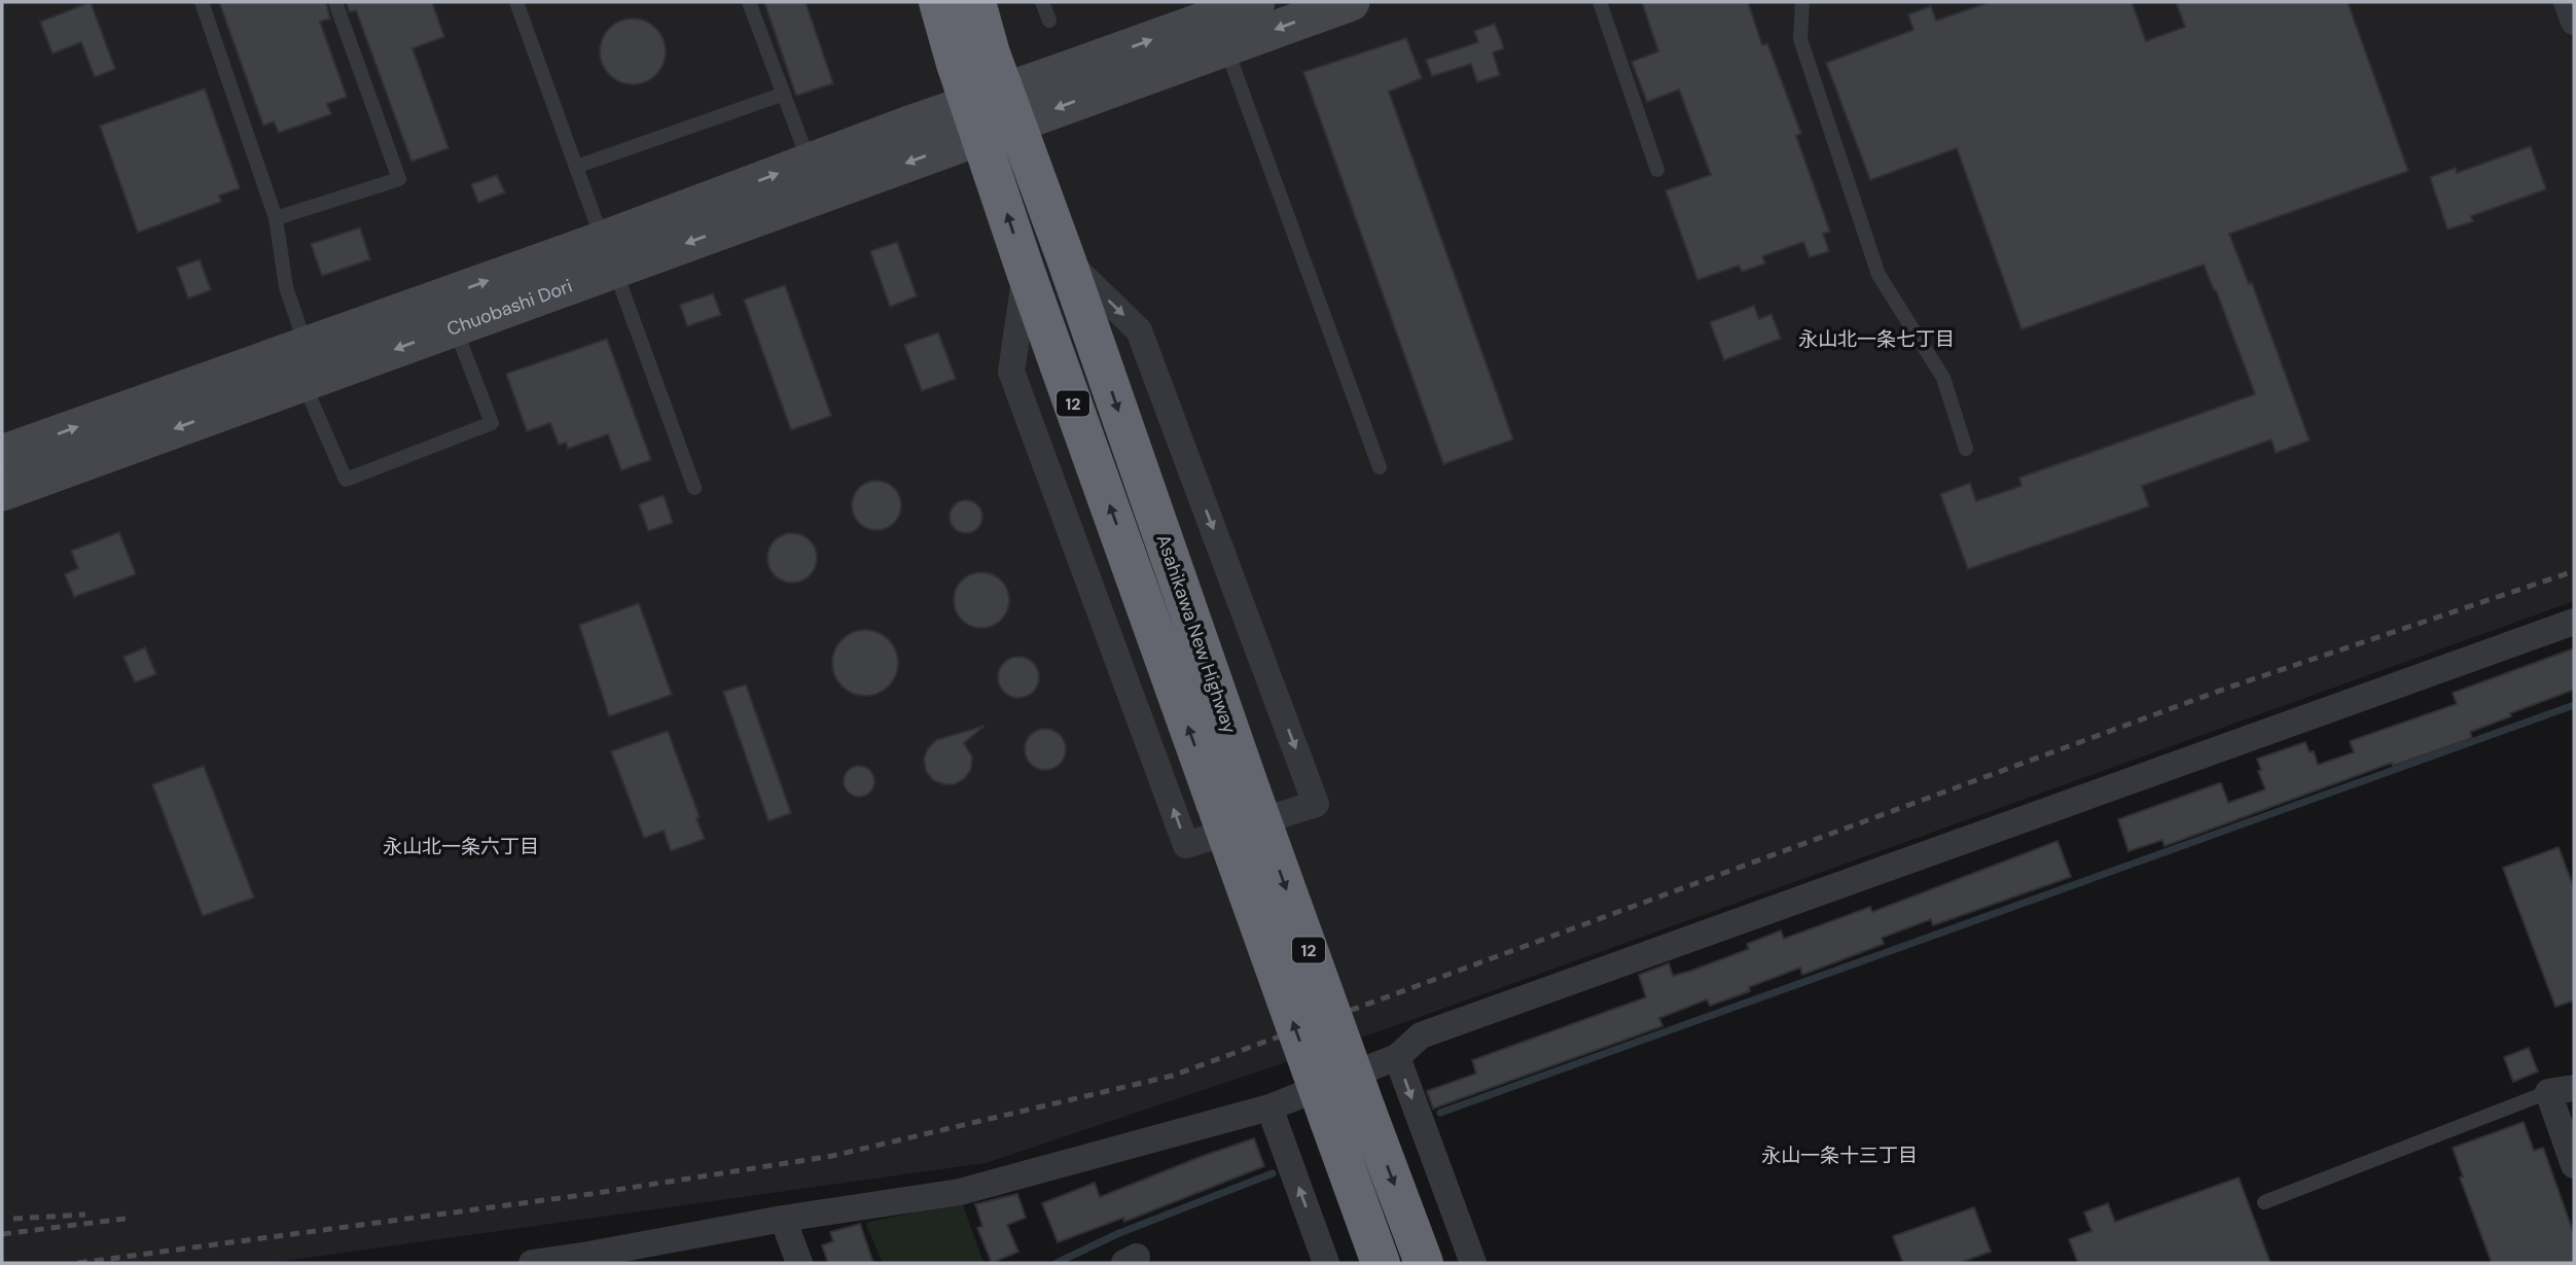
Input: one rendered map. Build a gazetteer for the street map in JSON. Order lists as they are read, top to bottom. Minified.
{"streets":{"highway":["12","Asahikawa New Highway"],"main road":["Chuobashi Dori"]},"crossings":[["Chuobashi Dori","Asahikawa New Highway"]],"districts":["永山北一条七丁目","永山北一条六丁目","永山一条十三丁目"]}
